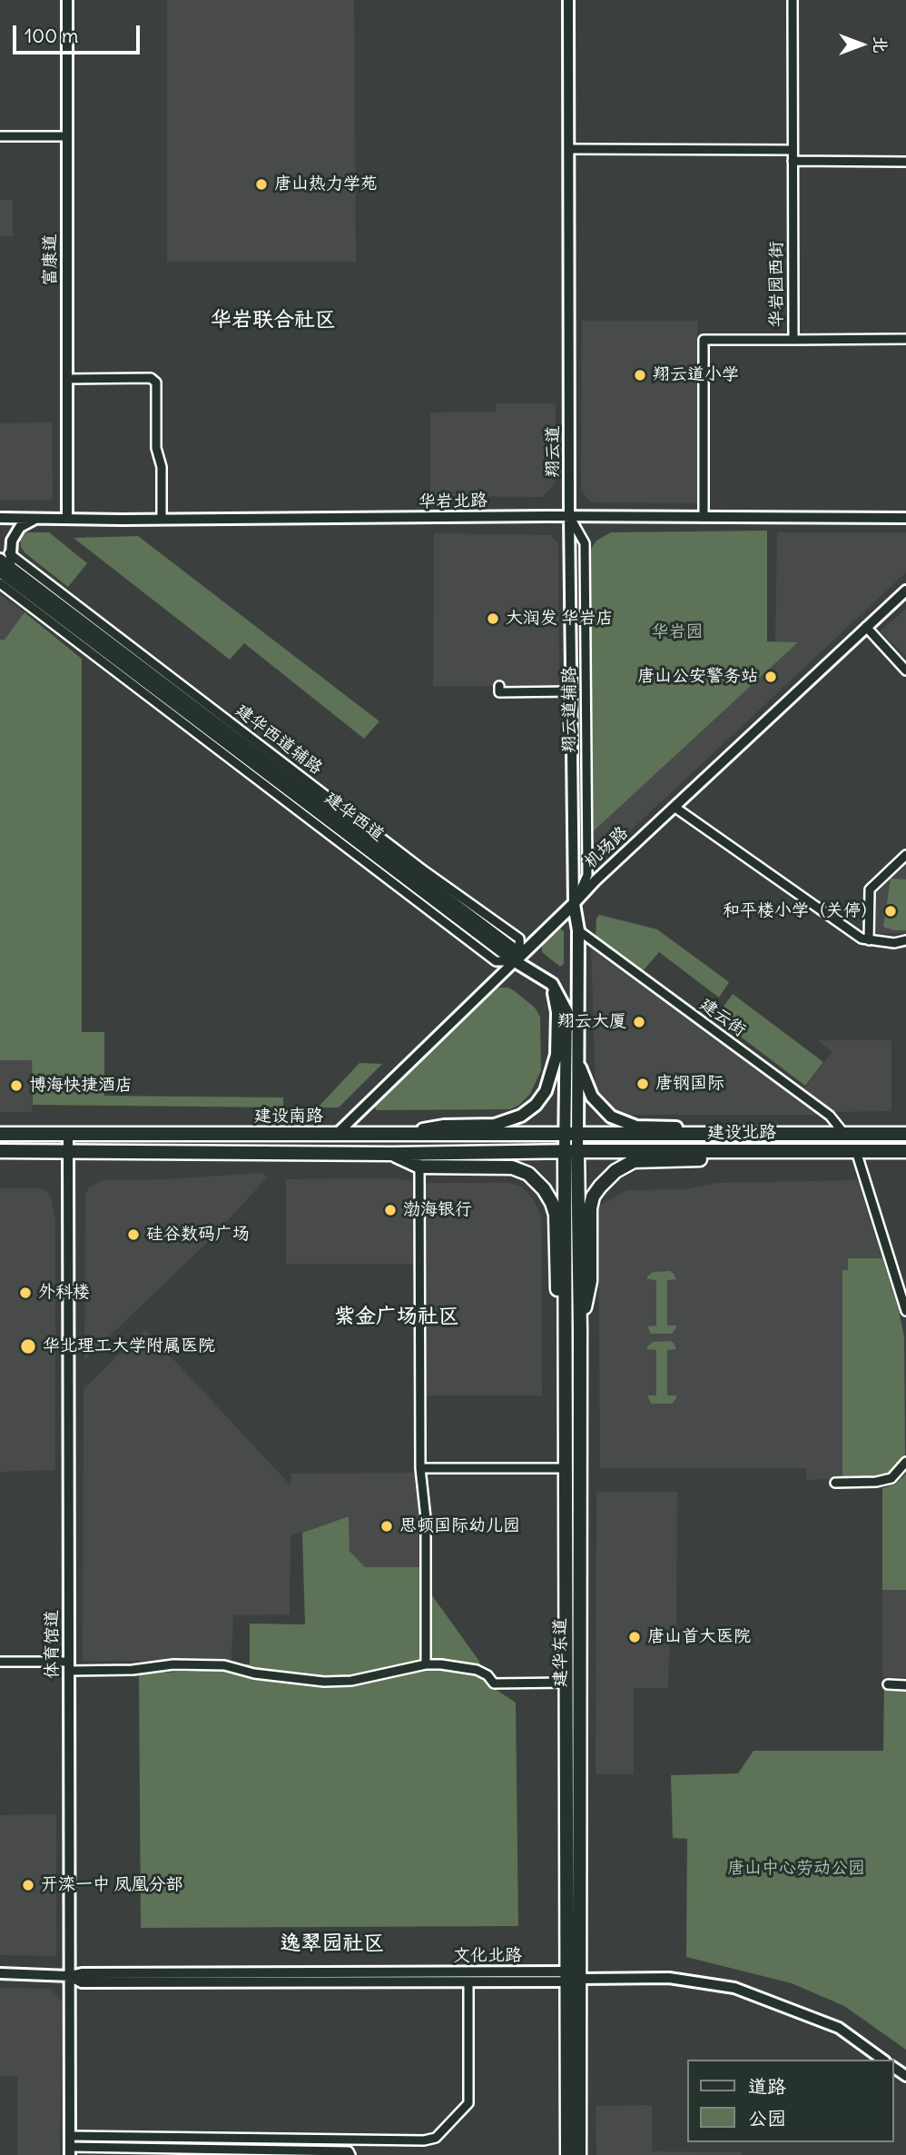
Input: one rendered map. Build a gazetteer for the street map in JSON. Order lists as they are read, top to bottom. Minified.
{"streets":{"main road":["建华西道","机场路","建设南路","建设北路","建华东道"],"street":["富康道","华岩园西街","翔云道","华岩北路","翔云道辅路","建华西道辅路","建云街","体育馆道","文化北路"]},"crossings":[["富康道","华岩北路"],["华岩园西街","华岩北路"],["翔云道","华岩北路"],["翔云道","翔云道辅路"],["翔云道","建华西道"],["翔云道","机场路"],["华岩北路","翔云道辅路"],["翔云道辅路","建华西道"],["翔云道辅路","机场路"],["建华西道辅路","建华西道"],["建华西道辅路","机场路"],["建华西道","机场路"],["建华西道","建云街"],["建华西道","建设南路"],["建华西道","建设北路"],["建华西道","建华东道"],["机场路","建设南路"],["建云街","建设北路"],["建设南路","建设北路"],["建设南路","体育馆道"],["建设南路","建华东道"],["建设北路","建华东道"],["体育馆道","文化北路"],["建华东道","文化北路"]],"districts":["华岩联合社区","紫金广场社区","逸翠园社区"],"parks":["华岩园","唐山中心劳动公园"],"places":["唐山热力学苑","翔云道小学","大润发 华岩店","唐山公安警务站","和平楼小学（关停）","翔云大厦","唐钢国际","博海快捷酒店","渤海银行","硅谷数码广场","外科楼","华北理工大学附属医院","思顿国际幼儿园","唐山首大医院","开滦一中 凤凰分部"],"legend":["道路","公园"],"scale_bar":"100 m","north":"right"}
